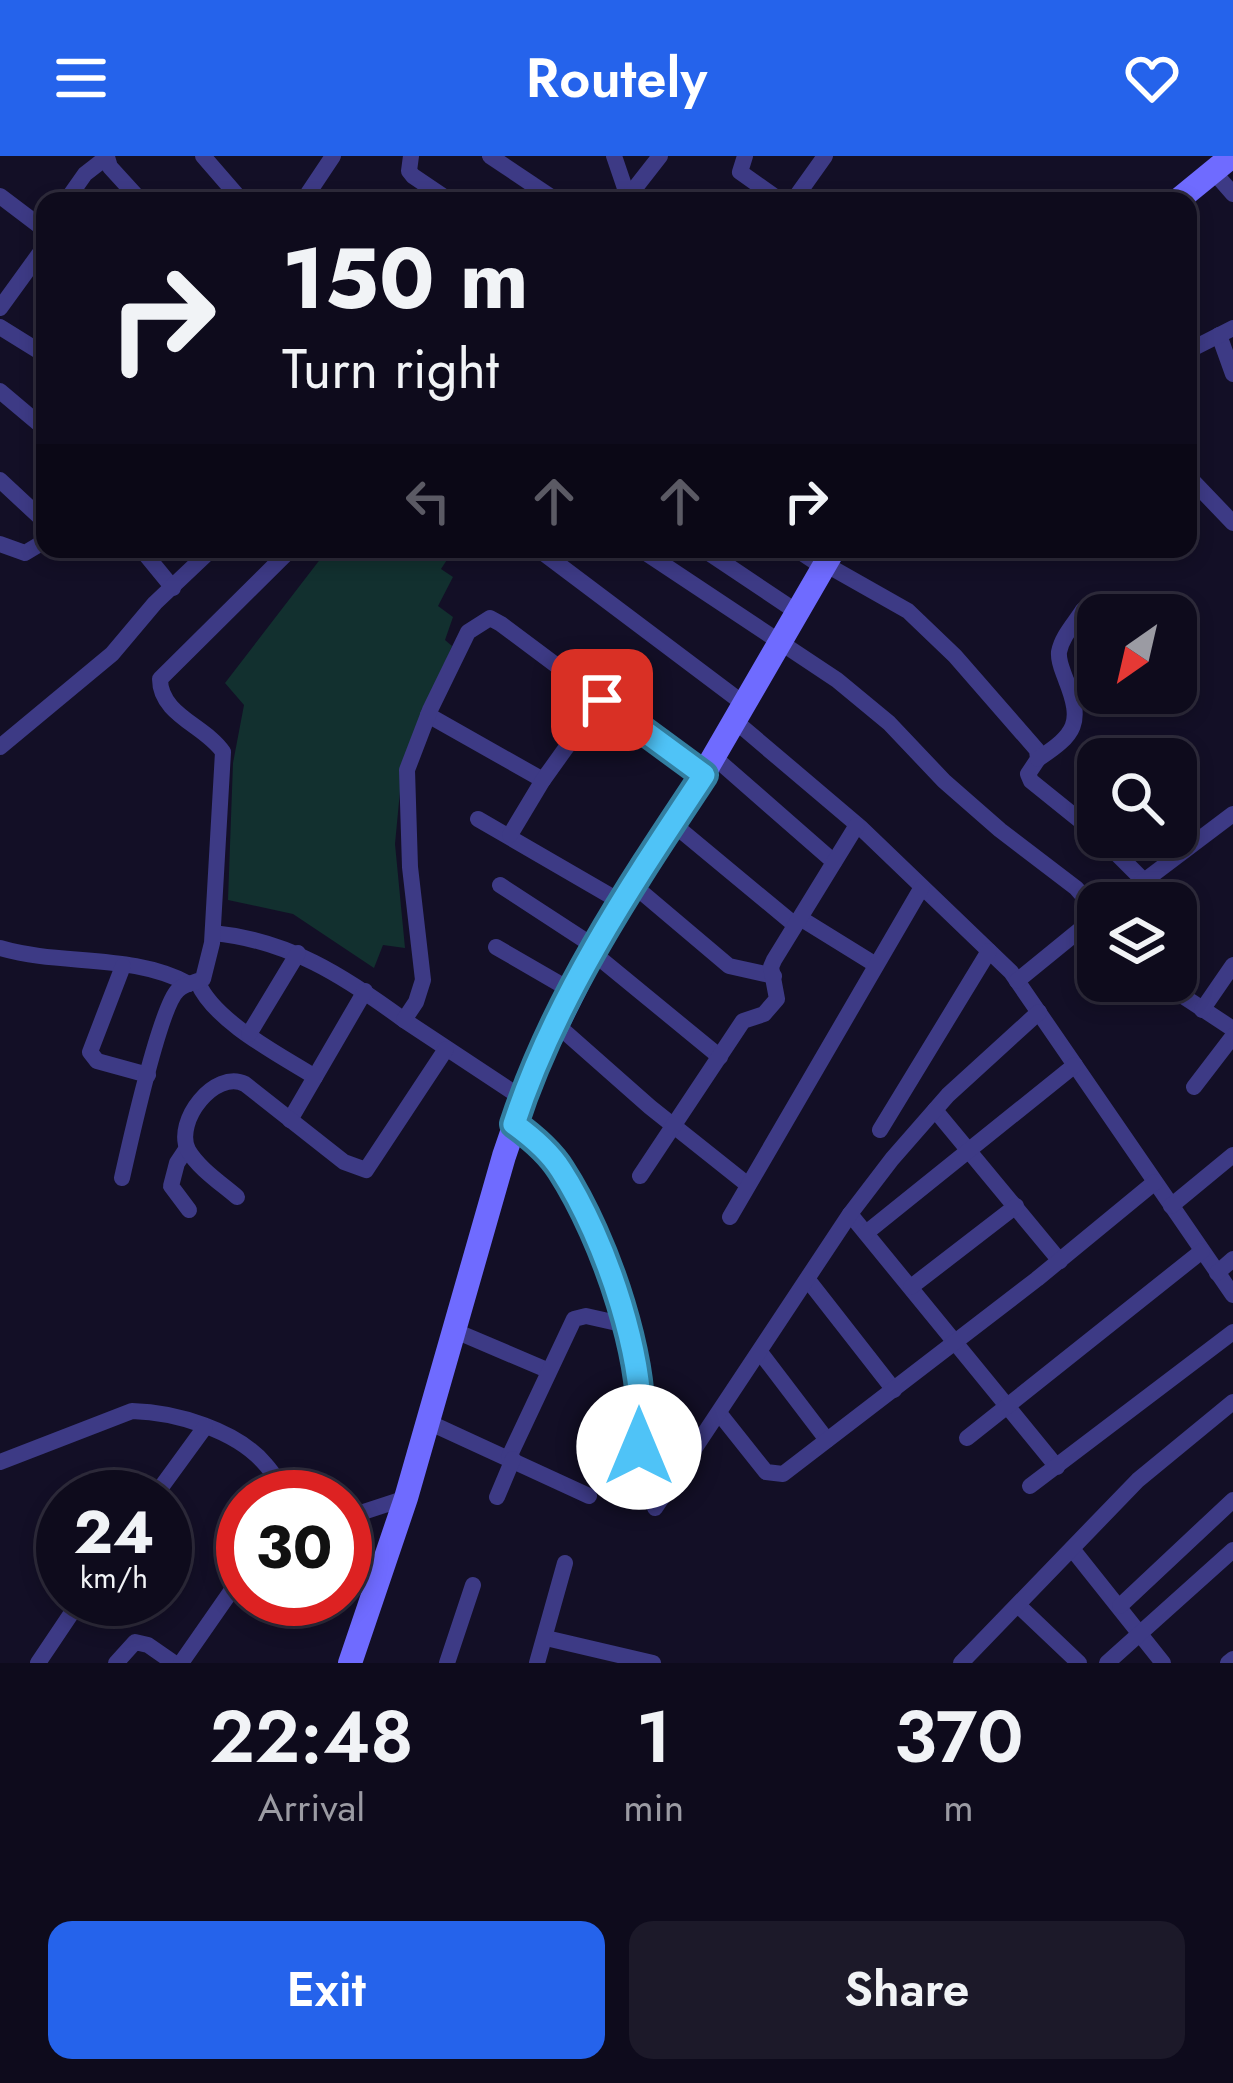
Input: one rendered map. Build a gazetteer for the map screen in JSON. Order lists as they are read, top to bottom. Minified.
{"north":"bottom left","page":{"header":"Routely","turn":["150 m","Turn right"],"speed":"24 km/h","limit":"30","eta":["22:48","Arrival","1","min","370","m"],"buttons":["Exit","Share"]}}
